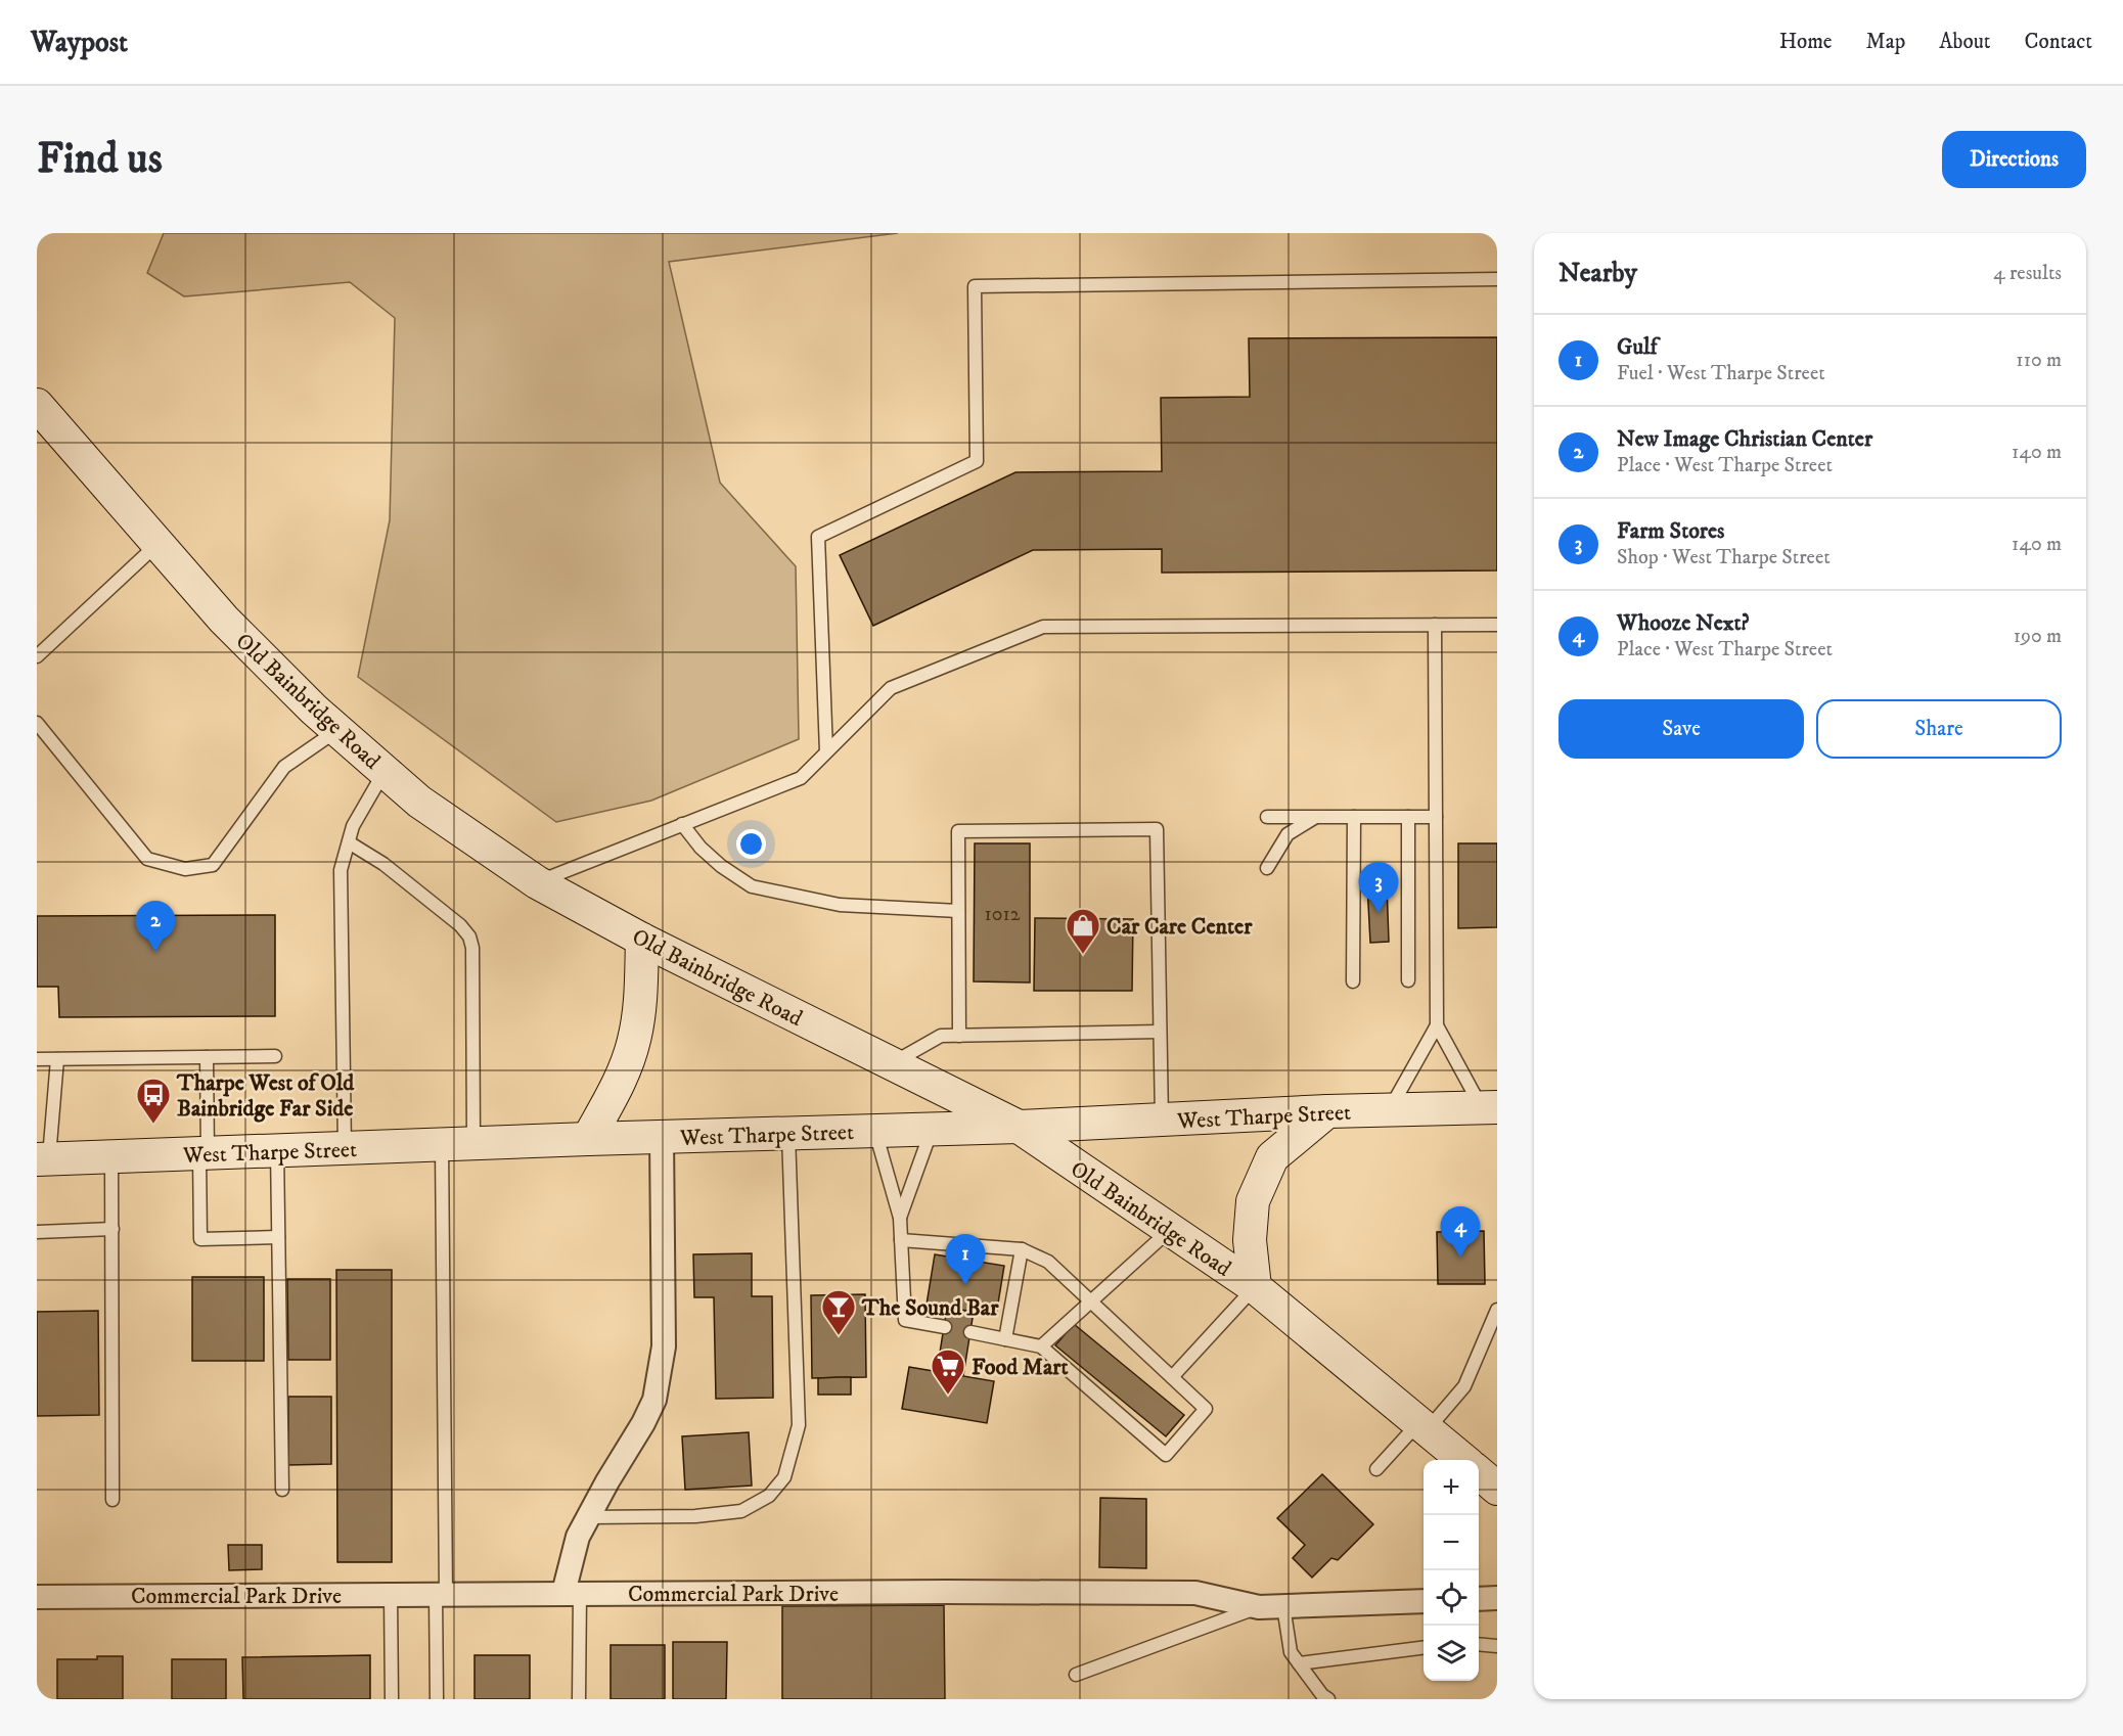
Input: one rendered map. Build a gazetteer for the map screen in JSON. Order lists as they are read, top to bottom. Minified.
{"streets":{"main road":["Old Bainbridge Road","West Tharpe Street"],"street":["Commercial Park Drive"]},"crossings":[["Old Bainbridge Road","West Tharpe Street"]],"places":{"shop":["Car Care Center"],"bus stop":["Tharpe West of Old Bainbridge Far Side"],"bar":["The Sound Bar"],"supermarket":["Food Mart"]},"house_numbers":["1012"],"page":{"header":"Waypost","nav":["Home","Map","About","Contact"],"buttons":["Directions",["Save","Share"]],"title":"Find us","heading":["Nearby","4 results"],"list":[{"mark":"1","name":"Gulf","note":"Fuel · West Tharpe Street","value":"110 m"},{"mark":"2","name":"New Image Christian Center","note":"Place · West Tharpe Street","value":"140 m"},{"mark":"3","name":"Farm Stores","note":"Shop · West Tharpe Street","value":"140 m"},{"mark":"4","name":"Whooze Next?","note":"Place · West Tharpe Street","value":"190 m"}],"pins":["3","2","4","1"],"map_buttons":["+","−"]}}
